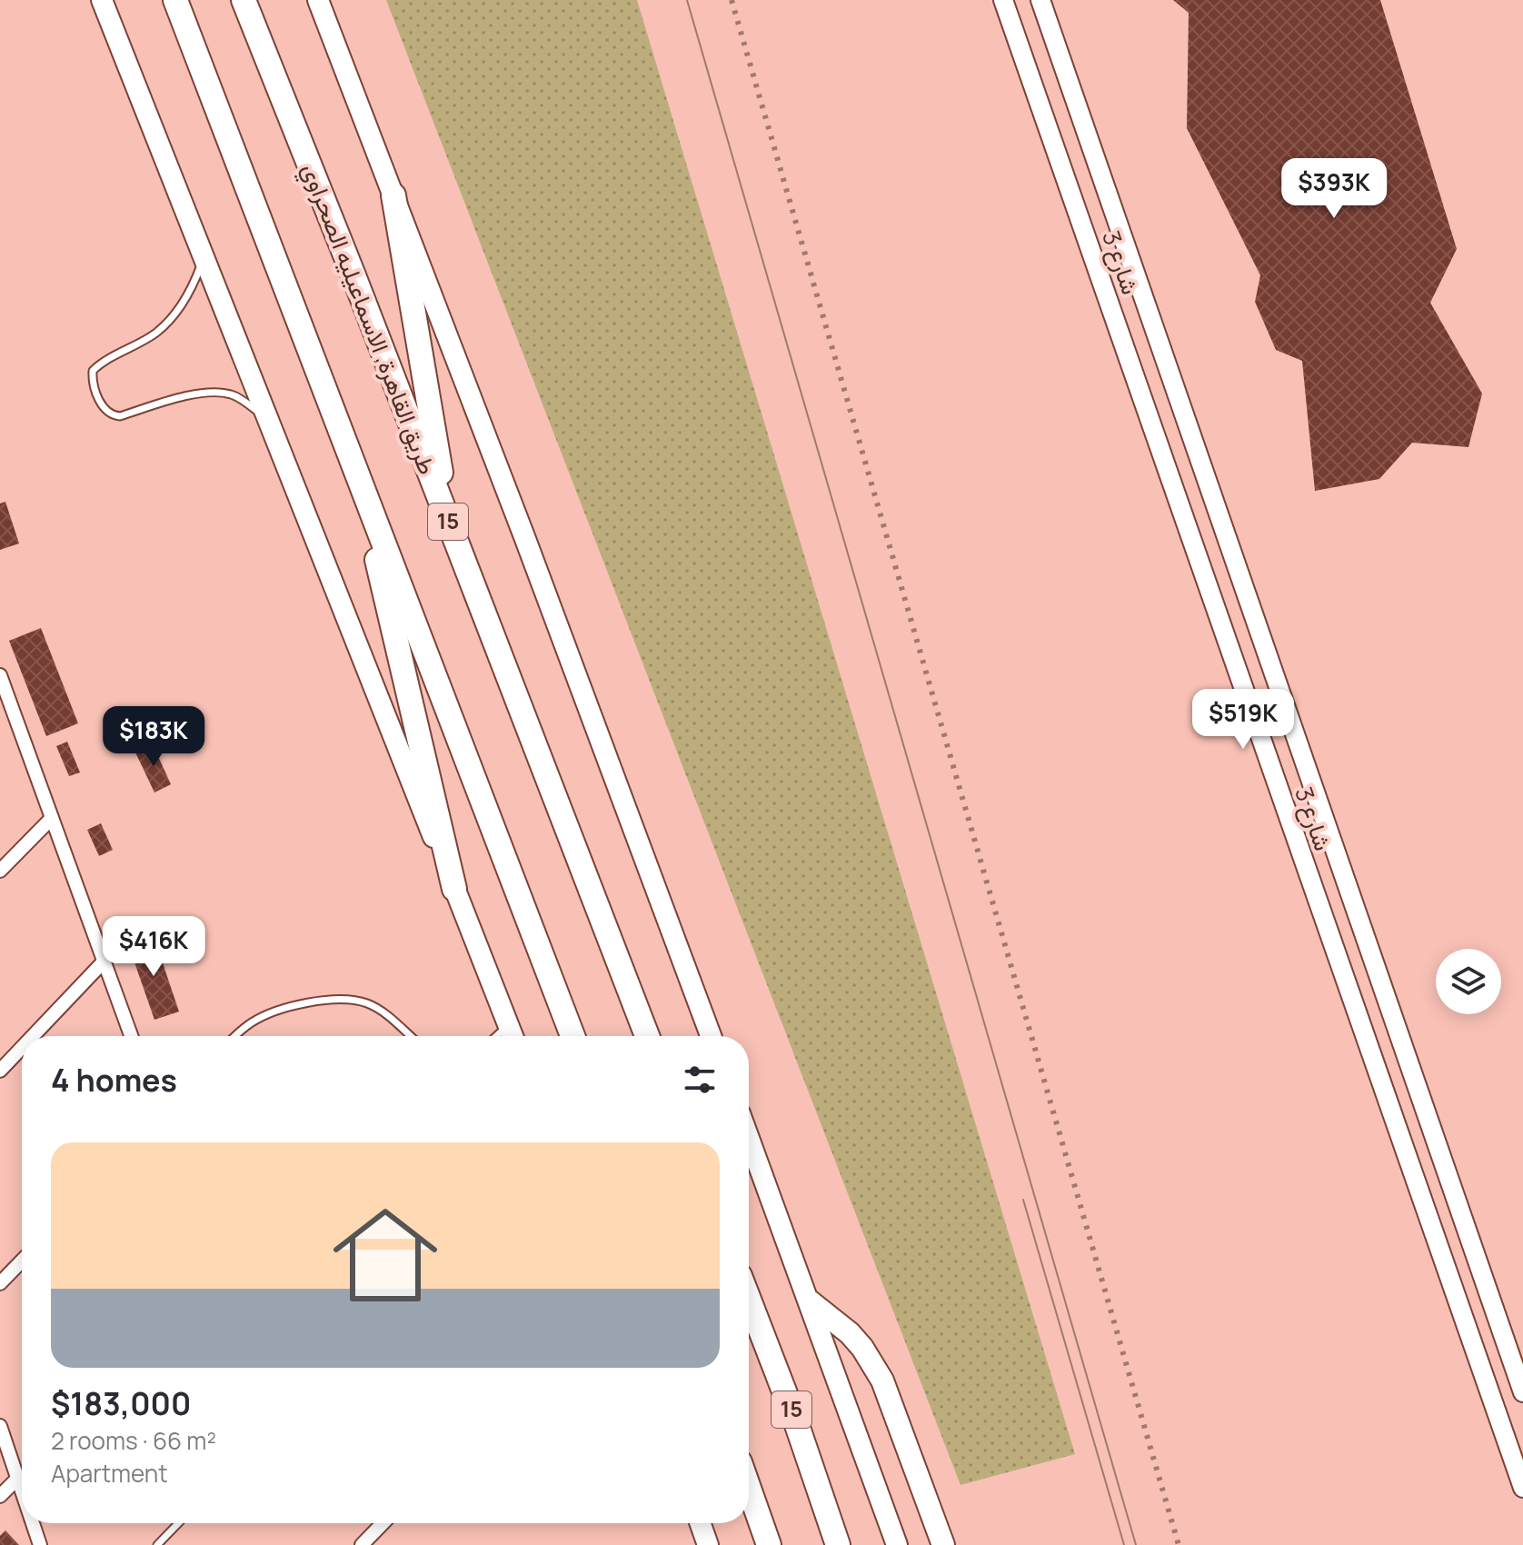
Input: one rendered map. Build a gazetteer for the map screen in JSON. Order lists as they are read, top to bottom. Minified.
{"streets":{"highway":["طريق القاهرة, الاسماعيليه الصحراوي","15"],"main road":["شارع 3"]},"page":{"price":["$393K","$519K","$183K","$416K"],"heading":"4 homes","list":[{"name":"$183,000","note":"2 rooms · 66 m² · Apartment"}]}}
